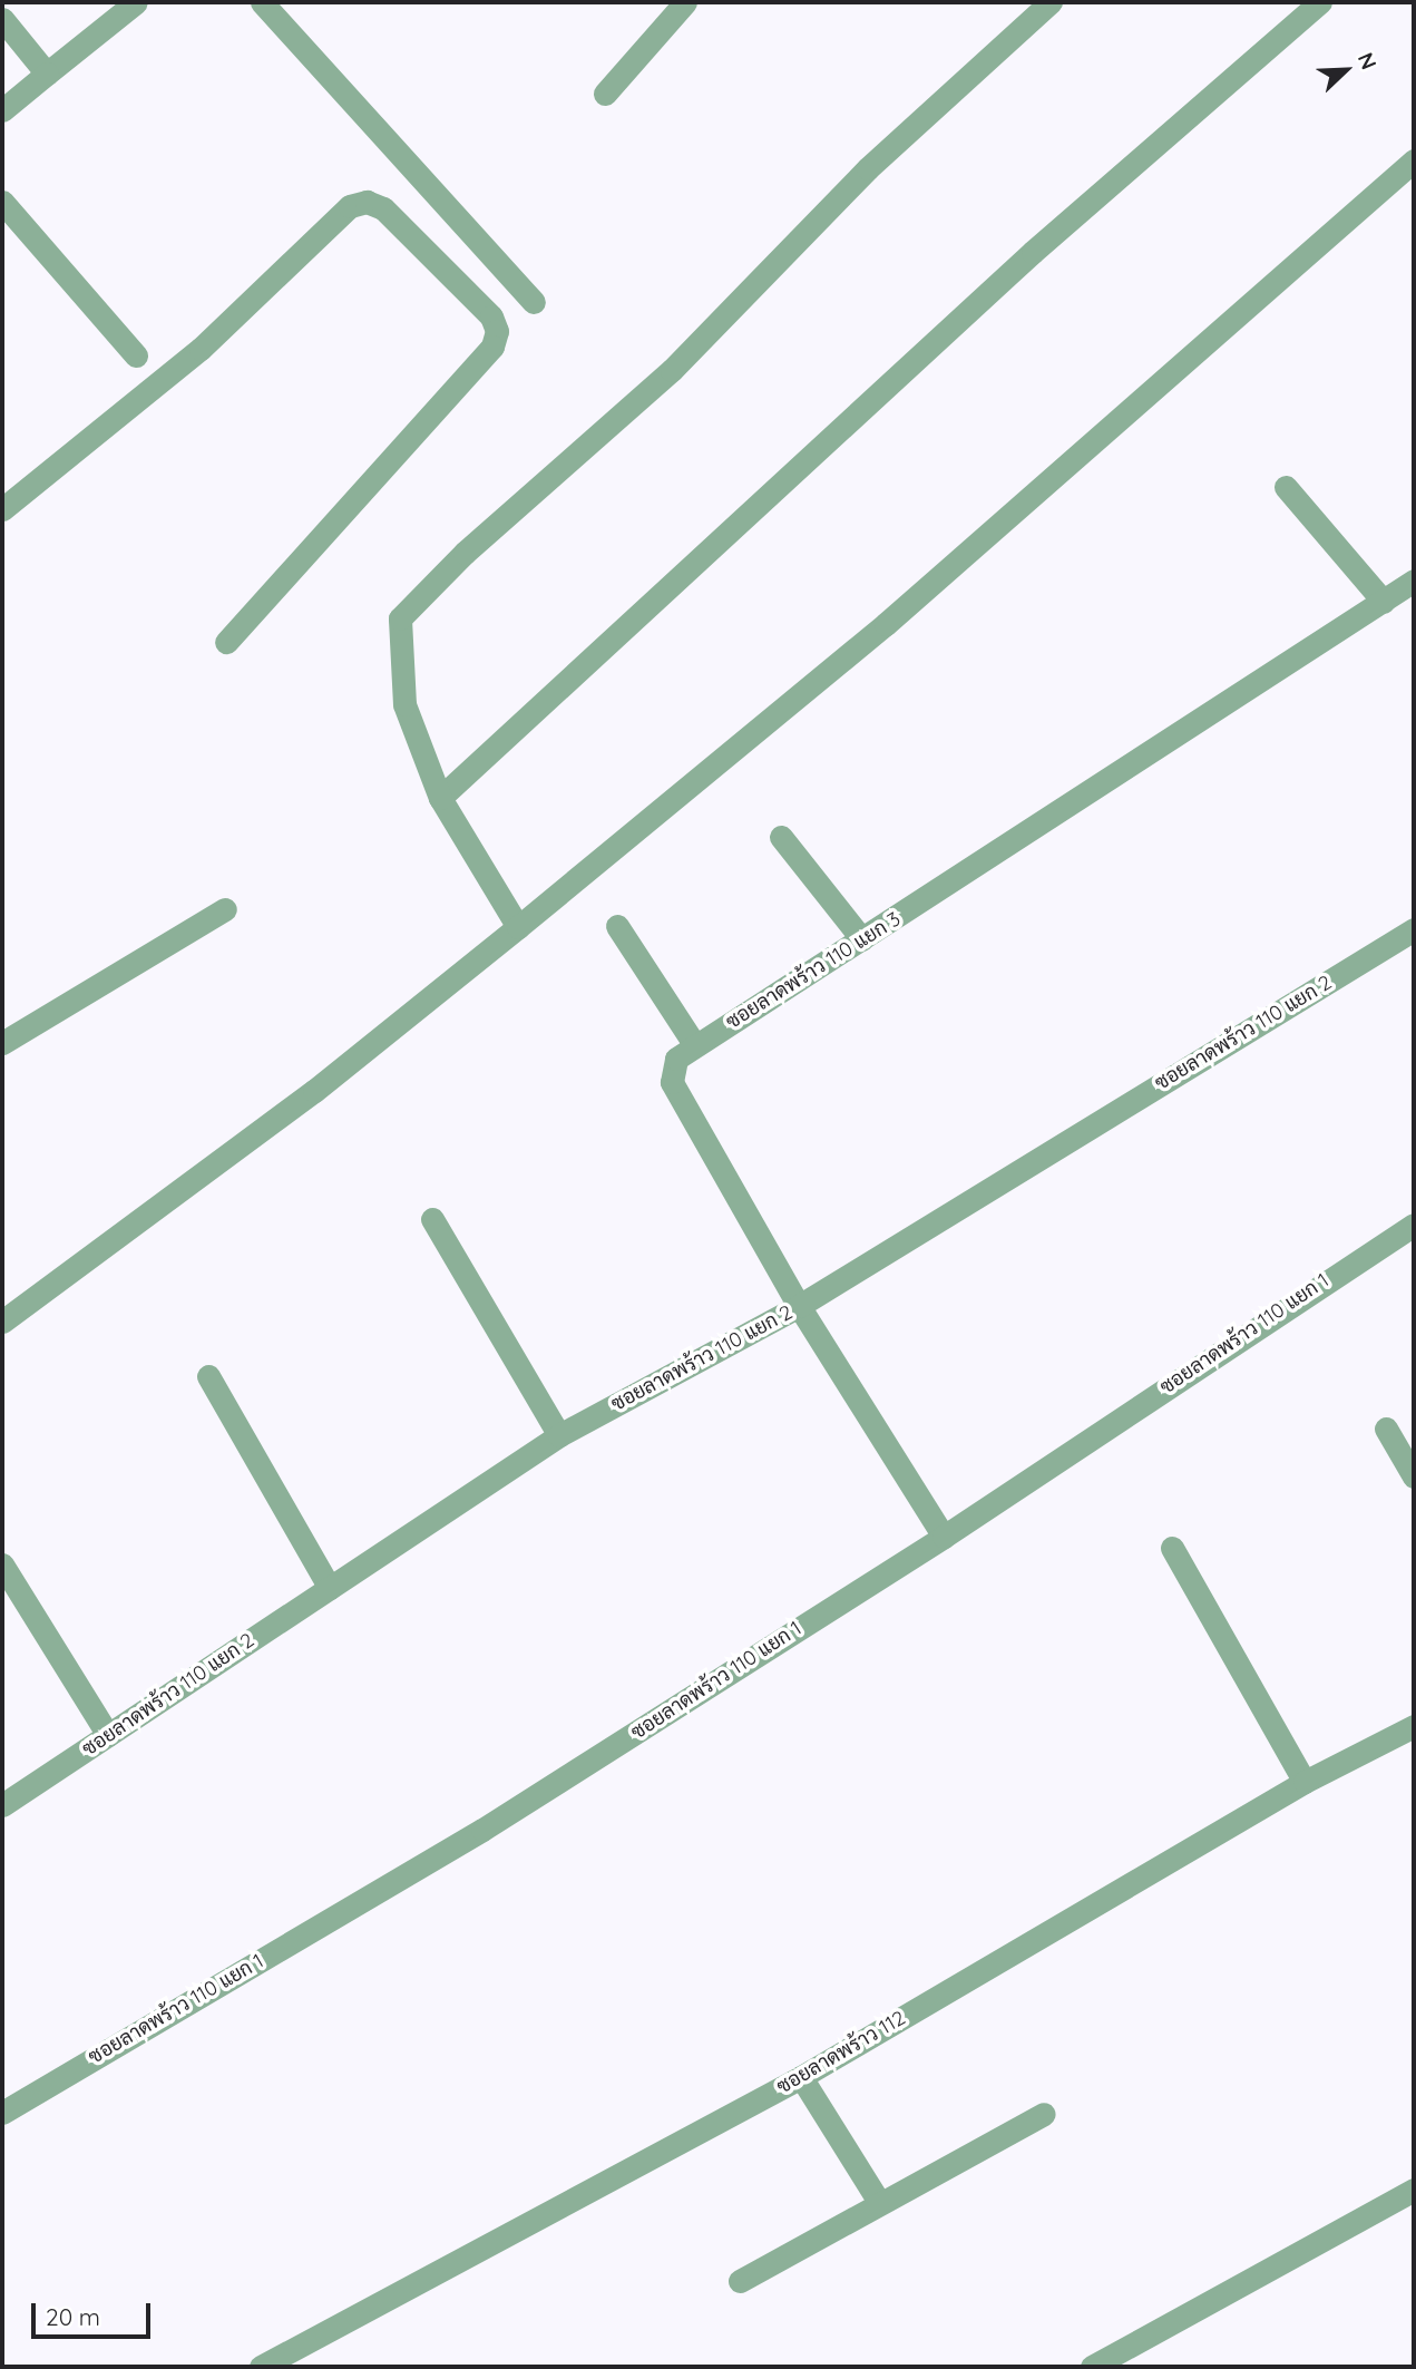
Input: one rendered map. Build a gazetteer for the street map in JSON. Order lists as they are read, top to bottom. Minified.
{"streets":{"street":["ซอยลาดพร้าว 110 แยก 3","ซอยลาดพร้าว 110 แยก 2","ซอยลาดพร้าว 110 แยก 1","ซอยลาดพร้าว 112"]},"crossings":[["ซอยลาดพร้าว 110 แยก 3","ซอยลาดพร้าว 110 แยก 2"],["ซอยลาดพร้าว 110 แยก 3","ซอยลาดพร้าว 110 แยก 1"]],"scale_bar":"20 m","north":"top right"}
